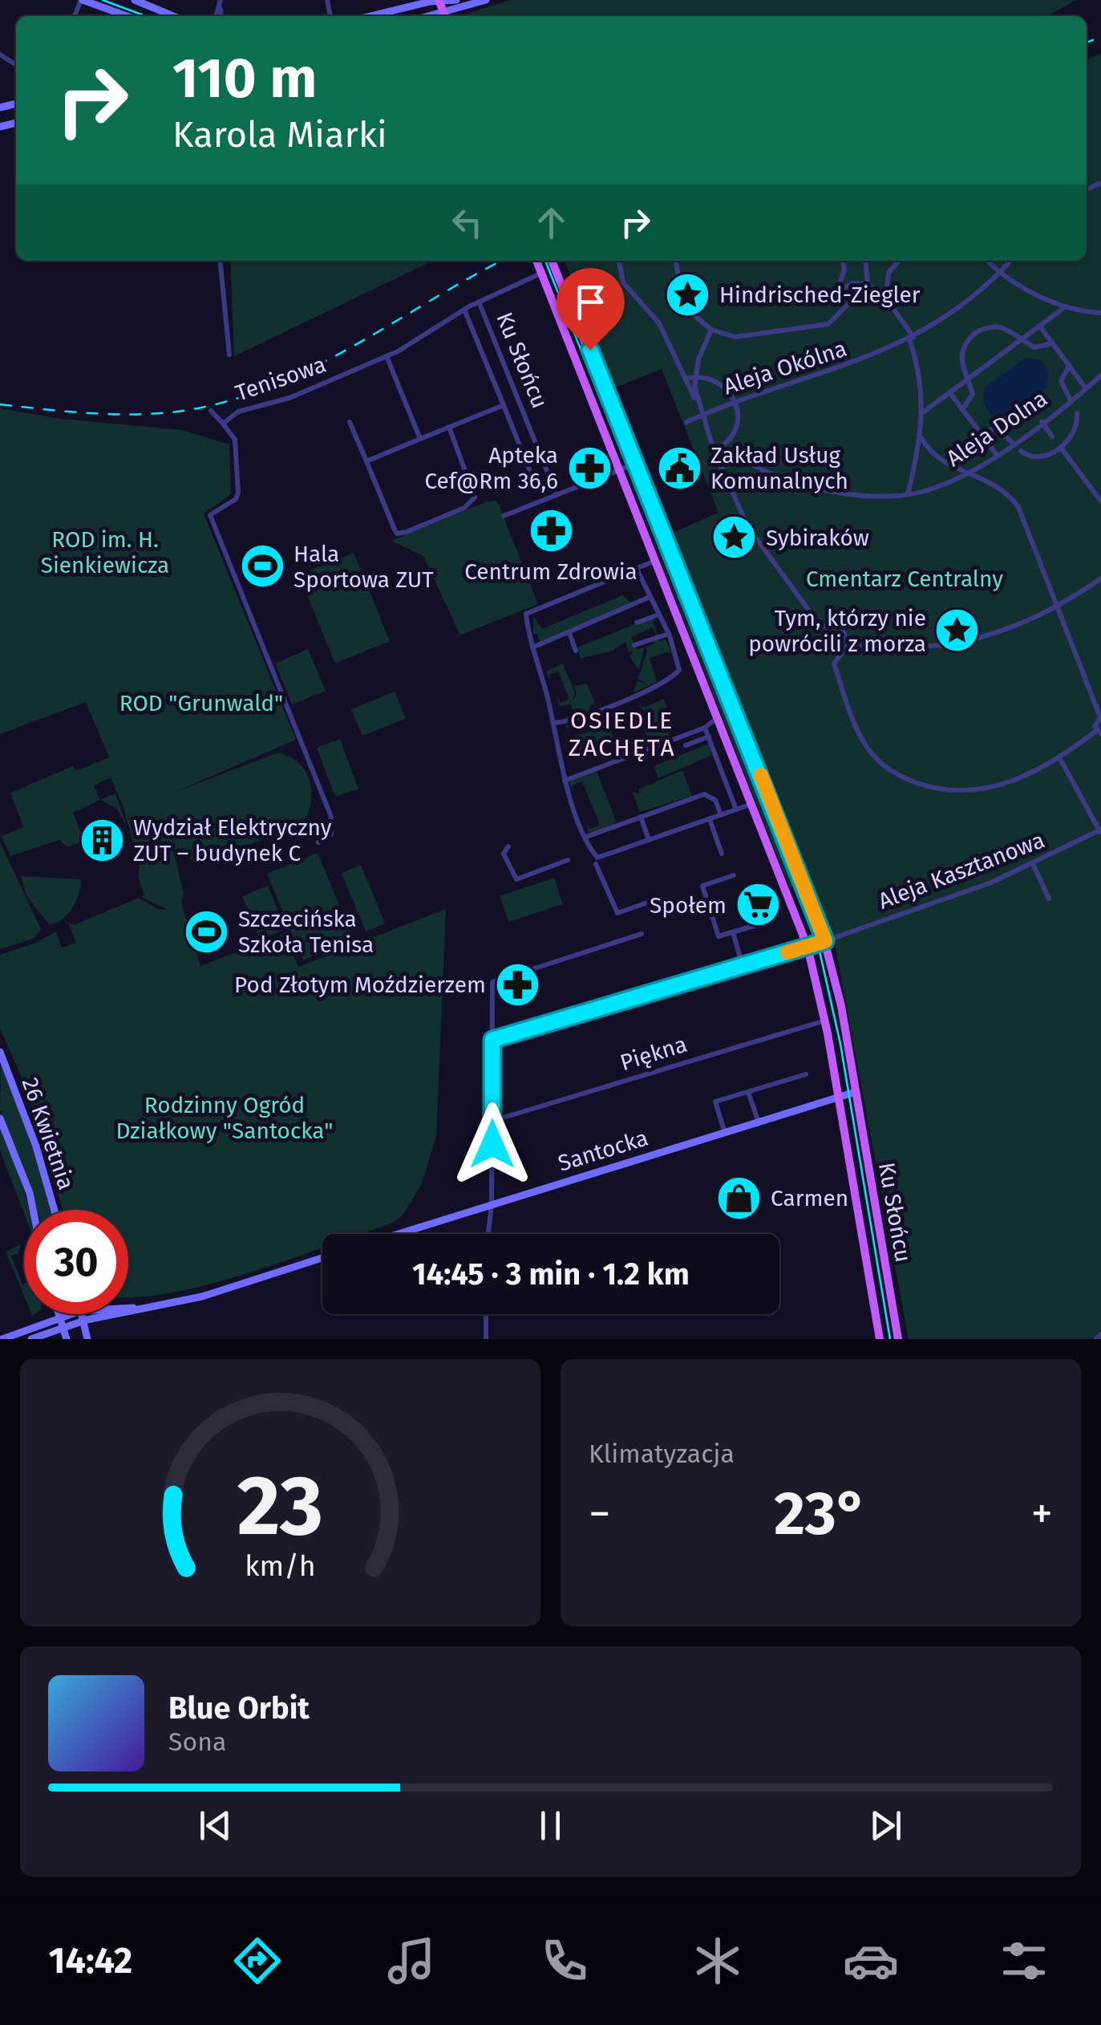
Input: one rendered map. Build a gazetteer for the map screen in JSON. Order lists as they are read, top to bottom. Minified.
{"streets":{"main road":["Ku Słońcu"],"street":["Aleja Okólna","Tenisowa","Aleja Dolna","Aleja Kasztanowa","Piękna","26 Kwietnia","Santocka"]},"crossings":[["Ku Słońcu","Tenisowa"],["Ku Słońcu","Aleja Kasztanowa"],["Ku Słońcu","Piękna"],["Ku Słońcu","Santocka"]],"districts":["OSIEDLE ZACHĘTA"],"parks":["ROD im. H. Sienkiewicza","Cmentarz Centralny","ROD \"Grunwald\"","Rodzinny Ogród Działkowy \"Santocka\""],"places":{"place":["Hindrisched-Ziegler","Sybiraków","Tym, którzy nie powrócili z morza"],"pharmacy":["Apteka Cef@Rm 36,6","Centrum Zdrowia","Pod Złotym Moździerzem"],"public building":["Zakład Usług Komunalnych"],"sports":["Hala Sportowa ZUT","Szczecińska Szkoła Tenisa"],"building":["Wydział Elektryczny ZUT – budynek C"],"supermarket":["Społem"],"shop":["Carmen"]},"page":{"turn":["110 m","Karola Miarki"],"limit":"30","trip":"14:45 · 3 min · 1.2 km","tile":"Klimatyzacja","heat":["−","23°","+"],"song":["Blue Orbit","Sona"],"tabs":"14:42","gauge":["23","km/h"]}}
